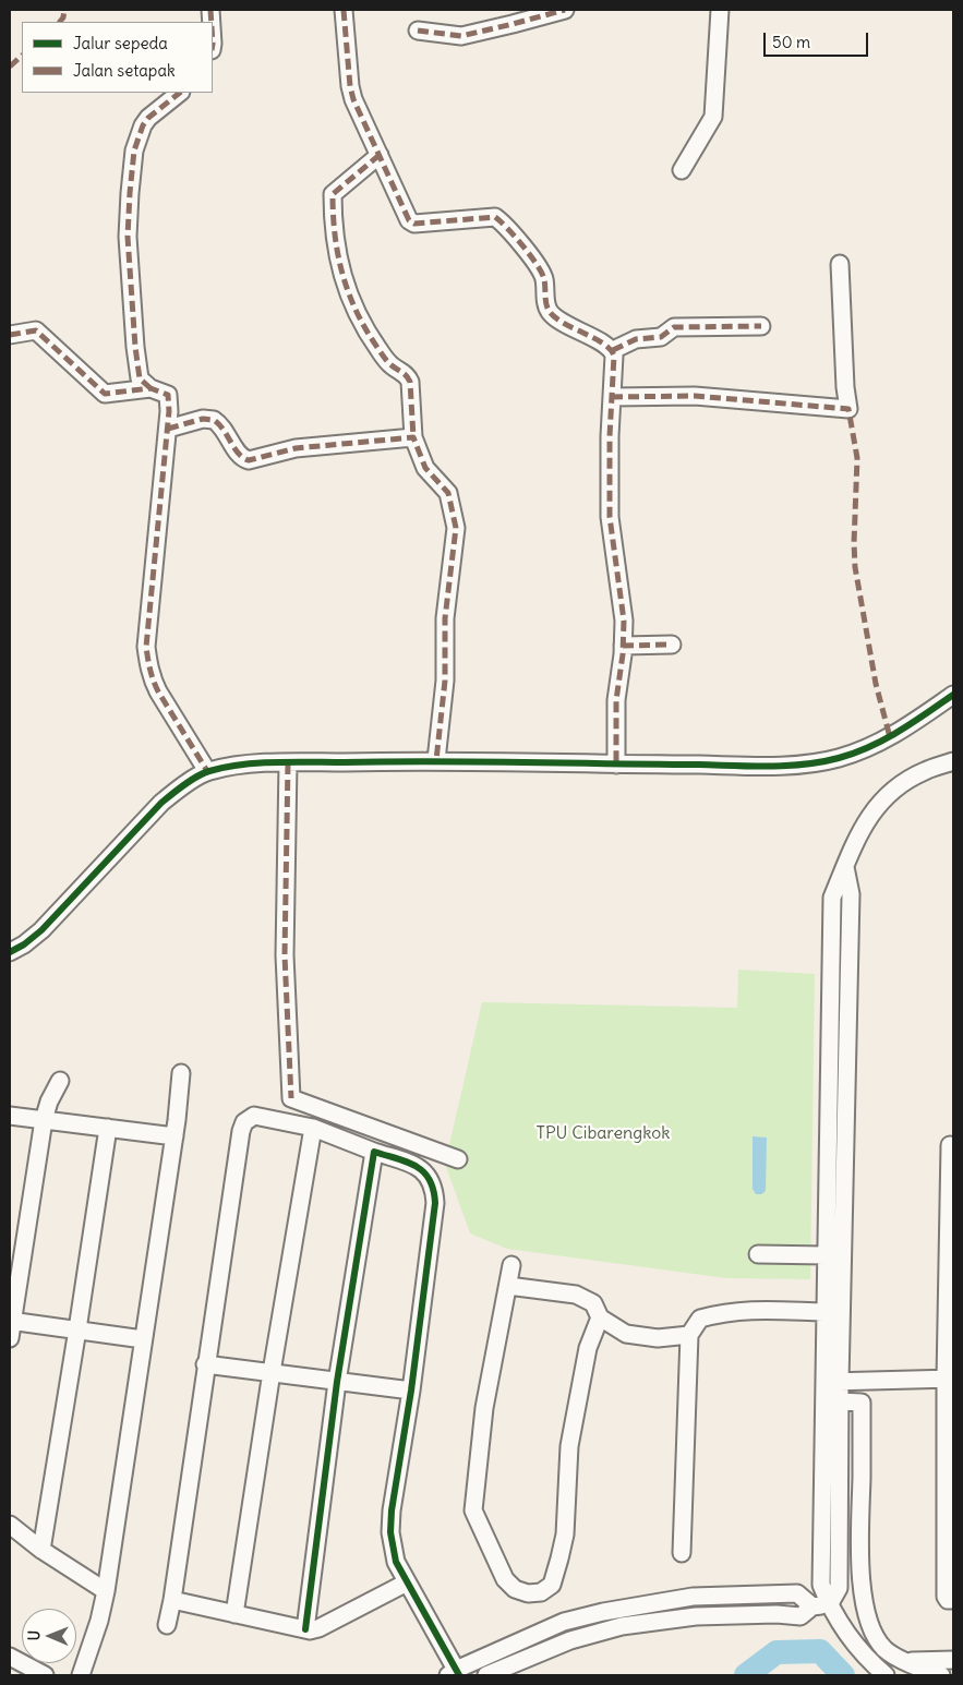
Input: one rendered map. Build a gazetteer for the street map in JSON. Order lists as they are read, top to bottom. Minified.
{"parks":["TPU Cibarengkok"],"legend":["Jalur sepeda","Jalan setapak"],"scale_bar":"50 m","north":"left"}
